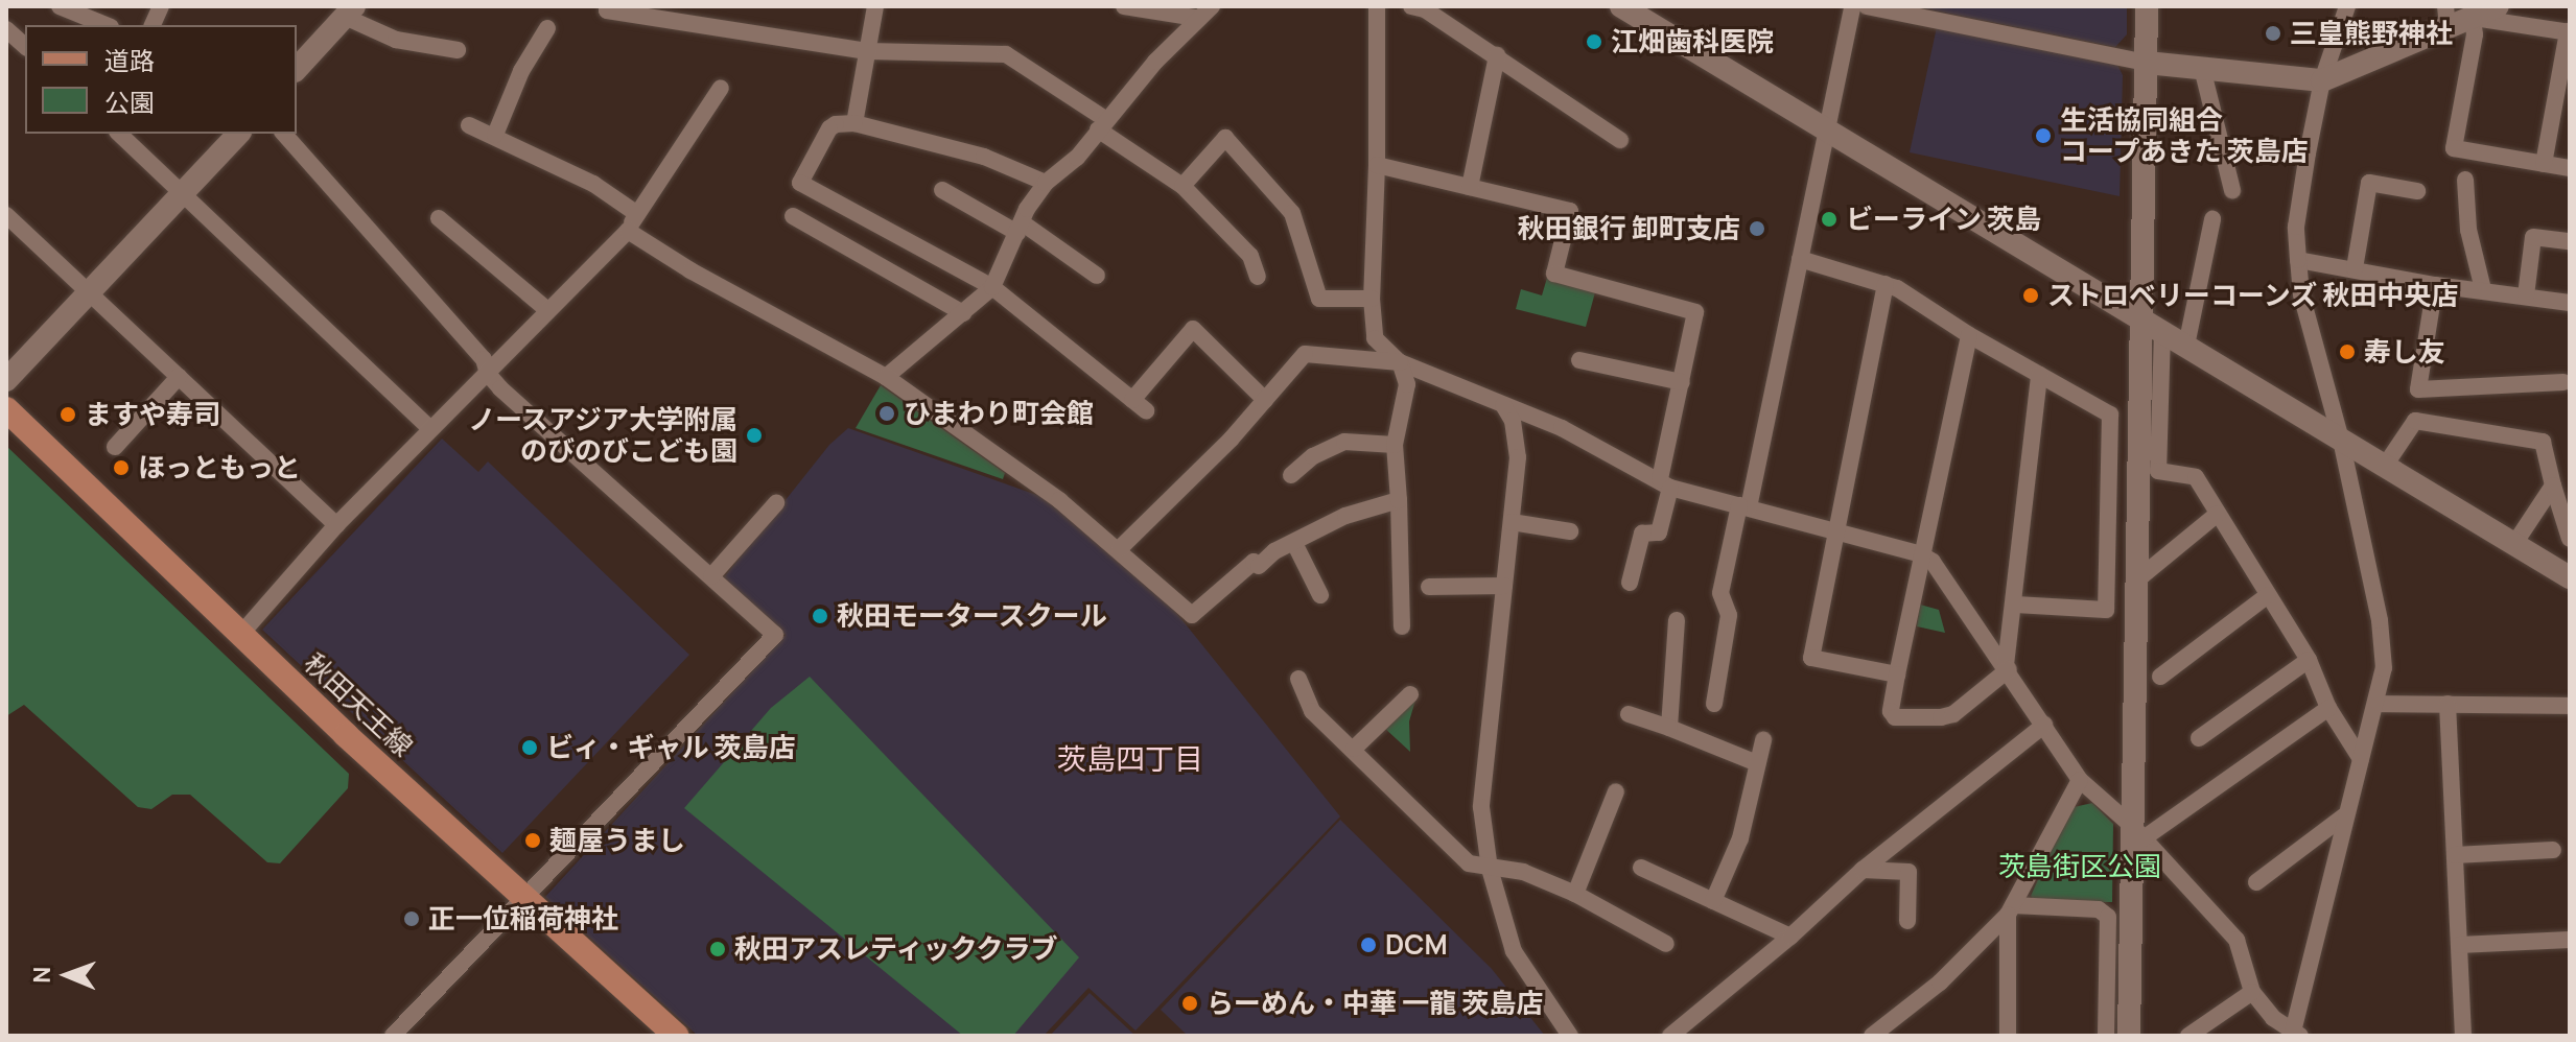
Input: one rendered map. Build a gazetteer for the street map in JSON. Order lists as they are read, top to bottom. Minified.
{"streets":{"main road":["秋田天王線"]},"districts":["茨島四丁目"],"parks":["茨島街区公園"],"places":["三皇熊野神社","江畑歯科医院","生活協同組合 コープあきた 茨島店","ビーライン 茨島","秋田銀行 卸町支店","ストロベリーコーンズ 秋田中央店","寿し友","ひまわり町会館","ますや寿司","ノースアジア大学附属 のびのびこども園","ほっともっと","秋田モータースクール","ビィ・ギャル 茨島店","麺屋うまし","正一位稲荷神社","DCM","秋田アスレティッククラブ","らーめん・中華 一龍 茨島店"],"legend":["道路","公園"],"north":"left"}
